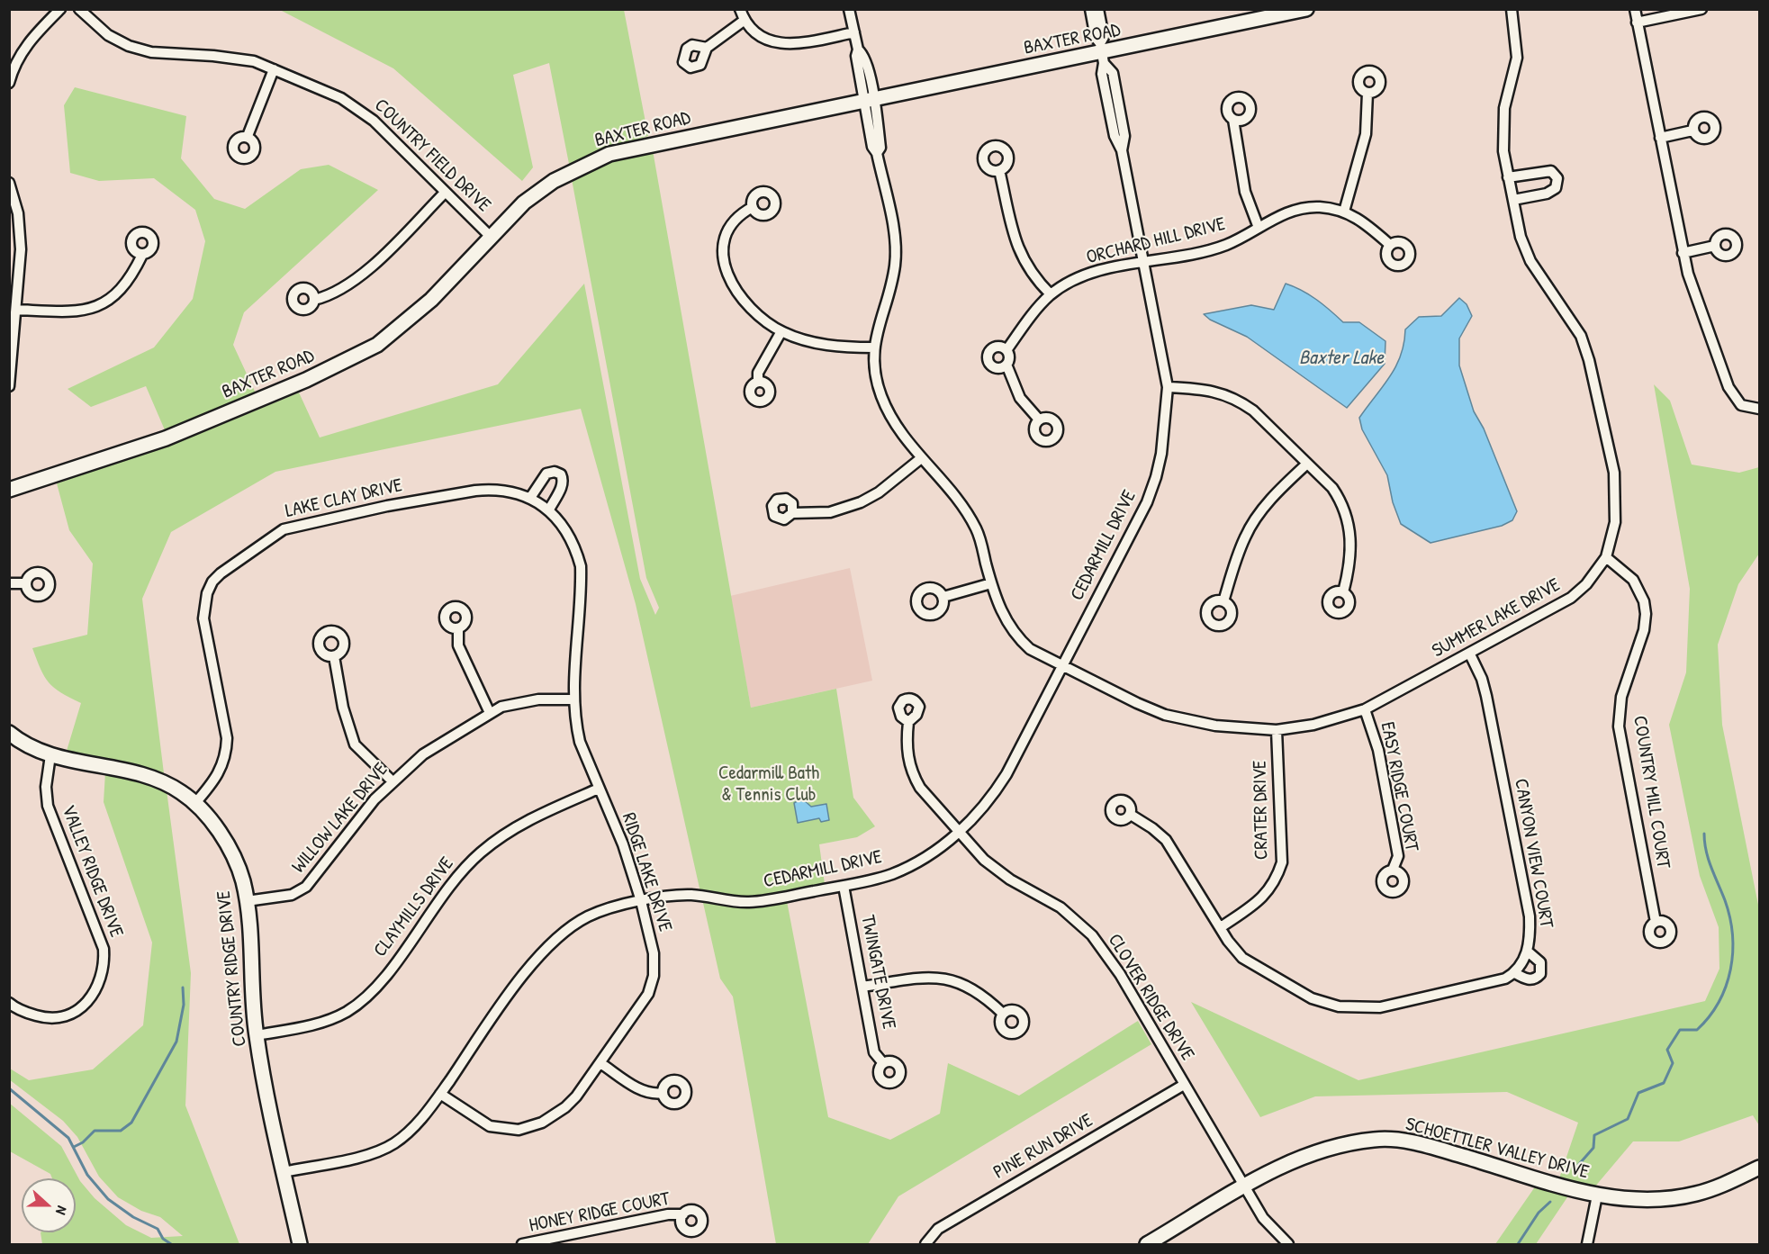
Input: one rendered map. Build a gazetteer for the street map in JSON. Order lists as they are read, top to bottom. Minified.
{"streets":{"main road":["BAXTER ROAD","COUNTRY RIDGE DRIVE","SCHOETTLER VALLEY DRIVE"],"street":["COUNTRY FIELD DRIVE","ORCHARD HILL DRIVE","LAKE CLAY DRIVE","CEDARMILL DRIVE","SUMMER LAKE DRIVE","EASY RIDGE COURT","COUNTRY MILL COURT","CRATER DRIVE","WILLOW LAKE DRIVE","CANYON VIEW COURT","VALLEY RIDGE DRIVE","RIDGE LAKE DRIVE","CLAYMILLS DRIVE","TWINGATE DRIVE","CLOVER RIDGE DRIVE","PINE RUN DRIVE","HONEY RIDGE COURT"]},"crossings":[["BAXTER ROAD","COUNTRY FIELD DRIVE"],["BAXTER ROAD","CEDARMILL DRIVE"],["BAXTER ROAD","SUMMER LAKE DRIVE"],["ORCHARD HILL DRIVE","CEDARMILL DRIVE"],["LAKE CLAY DRIVE","RIDGE LAKE DRIVE"],["LAKE CLAY DRIVE","COUNTRY RIDGE DRIVE"],["CEDARMILL DRIVE","SUMMER LAKE DRIVE"],["CEDARMILL DRIVE","RIDGE LAKE DRIVE"],["CEDARMILL DRIVE","COUNTRY RIDGE DRIVE"],["CEDARMILL DRIVE","TWINGATE DRIVE"],["CEDARMILL DRIVE","CLOVER RIDGE DRIVE"],["SUMMER LAKE DRIVE","EASY RIDGE COURT"],["SUMMER LAKE DRIVE","COUNTRY MILL COURT"],["SUMMER LAKE DRIVE","CRATER DRIVE"],["SUMMER LAKE DRIVE","CANYON VIEW COURT"],["WILLOW LAKE DRIVE","RIDGE LAKE DRIVE"],["WILLOW LAKE DRIVE","COUNTRY RIDGE DRIVE"],["VALLEY RIDGE DRIVE","COUNTRY RIDGE DRIVE"],["RIDGE LAKE DRIVE","CLAYMILLS DRIVE"],["CLAYMILLS DRIVE","COUNTRY RIDGE DRIVE"],["CLOVER RIDGE DRIVE","PINE RUN DRIVE"],["CLOVER RIDGE DRIVE","SCHOETTLER VALLEY DRIVE"]],"water":["Baxter Lake"],"parks":["Cedarmill Bath & Tennis Club"],"north":"right"}
